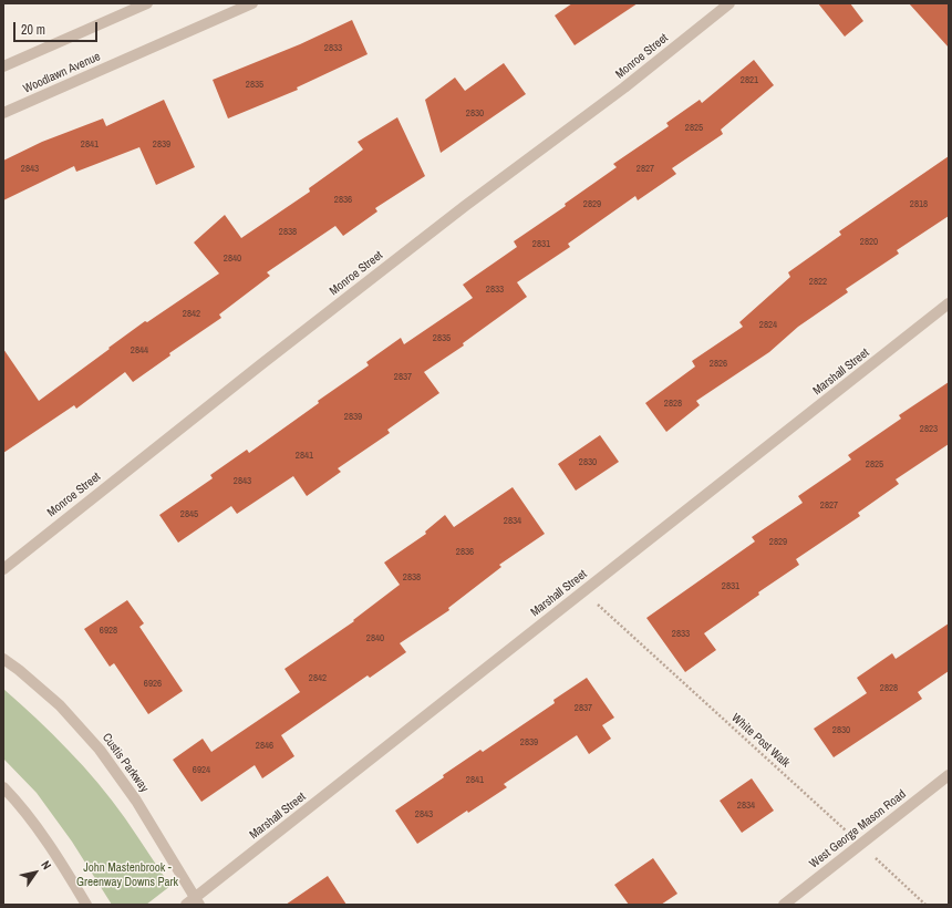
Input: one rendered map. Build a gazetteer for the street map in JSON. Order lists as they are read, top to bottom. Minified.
{"streets":{"street":["Monroe Street","Woodlawn Avenue","Marshall Street","Custis Parkway","West George Mason Road"],"path":["White Post Walk"]},"crossings":[["Marshall Street","White Post Walk"],["Marshall Street","Custis Parkway"],["White Post Walk","West George Mason Road"]],"parks":["John Mastenbrook - Greenway Downs Park"],"house_numbers":["2833","2821","2835","2830","2825","2841","2839","2843","2827","2836","2829","2818","2838","2820","2831","2840","2822","2833","2842","2824","2835","2844","2826","2837","2828","2839","2823","2841","2830","2825","2843","2827","2845","2834","2829","2836","2838","2831","6928","2833","2840","2842","6926","2828","2837","2830","2839","2846","6924","2841","2834","2843"],"scale_bar":"20 m","north":"top right"}
